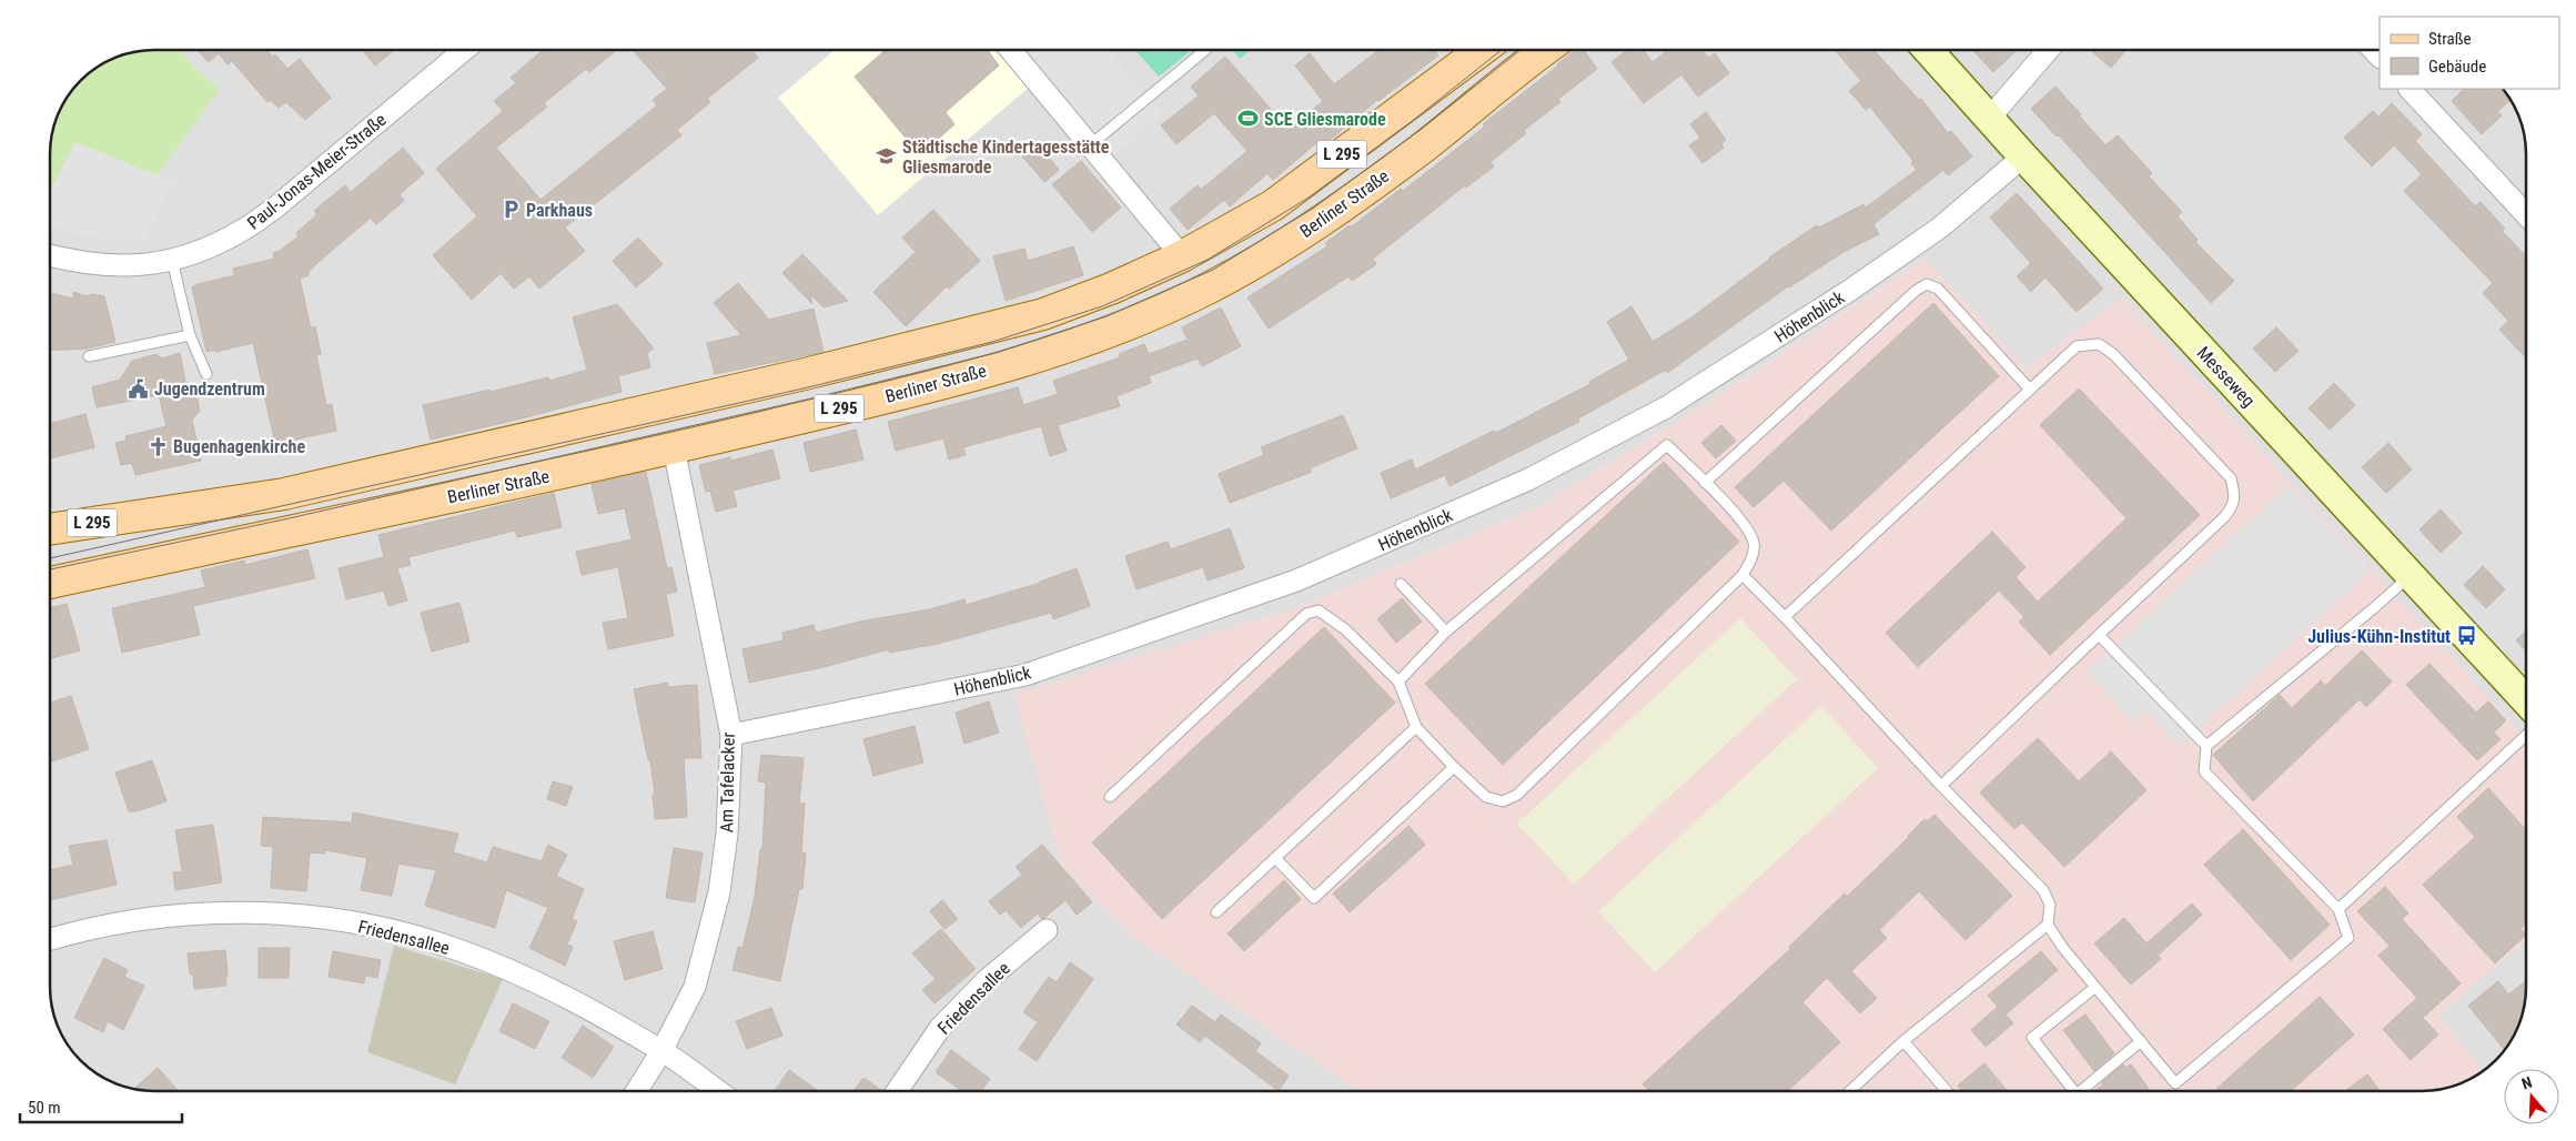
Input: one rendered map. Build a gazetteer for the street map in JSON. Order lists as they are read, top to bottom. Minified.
{"streets":{"main road":["L 295","Berliner Straße","Messeweg"],"street":["Paul-Jonas-Meier-Straße","Höhenblick","Am Tafelacker","Friedensallee"]},"crossings":[["Berliner Straße","Am Tafelacker"],["Höhenblick","Messeweg"],["Höhenblick","Am Tafelacker"],["Am Tafelacker","Friedensallee"]],"places":{"sports":["SCE Gliesmarode"],"school or university":["Städtische Kindertagesstätte Gliesmarode"],"parking":["Parkhaus"],"public building":["Jugendzentrum"],"church":["Bugenhagenkirche"],"bus stop":["Julius-Kühn-Institut"]},"legend":["Straße","Gebäude"],"scale_bar":"50 m","north":"top"}
